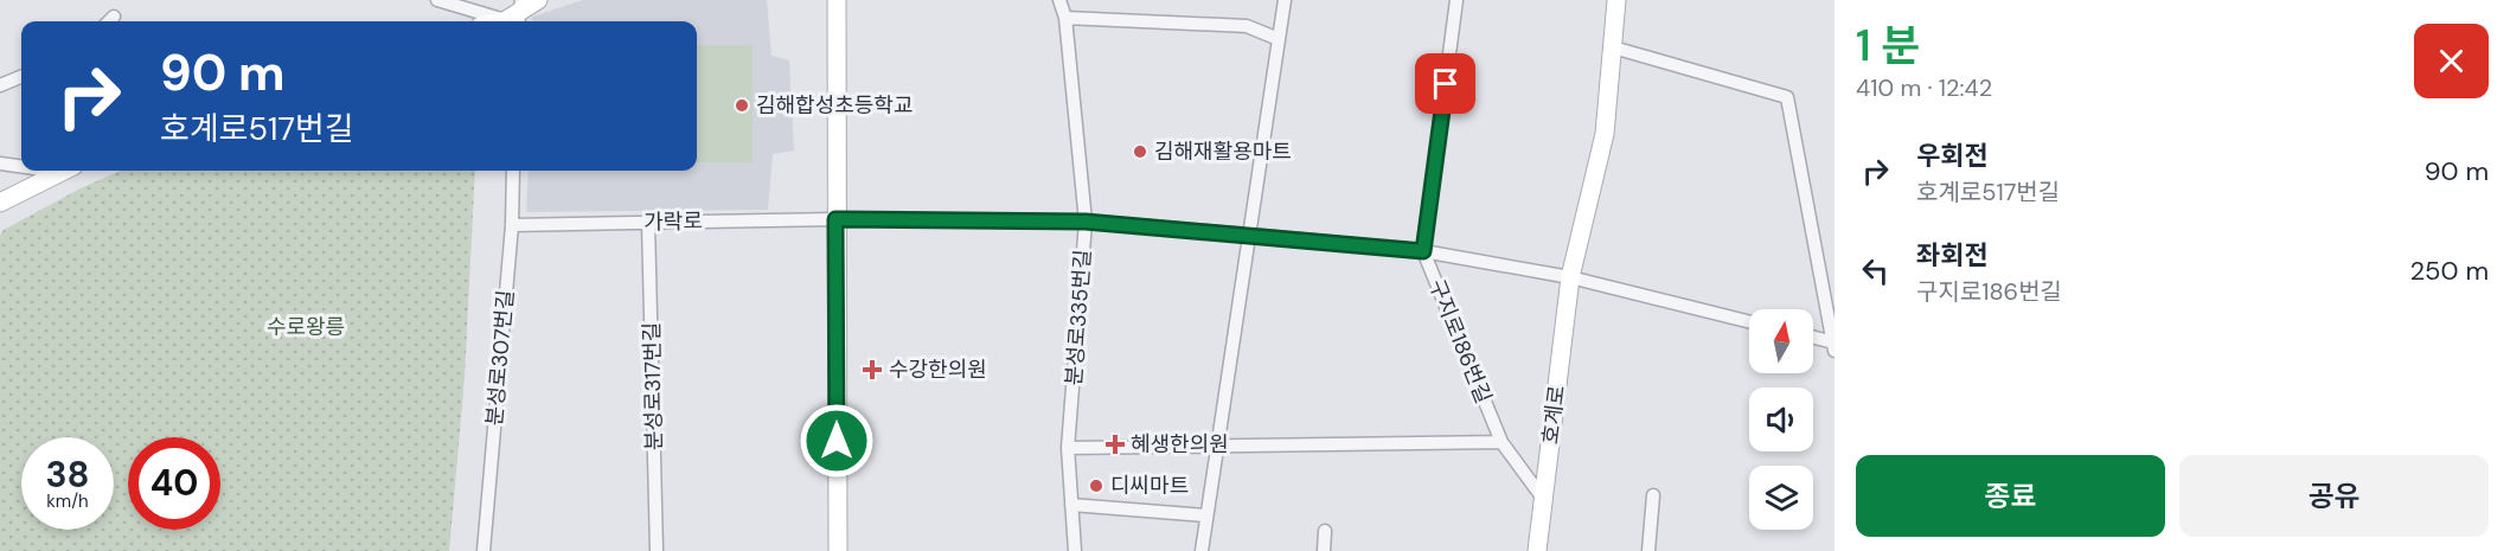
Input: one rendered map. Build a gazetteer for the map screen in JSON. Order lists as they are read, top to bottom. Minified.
{"streets":{"street":["가락로","분성로335번길","구지로186번길","분성로307번길","분성로317번길","호계로"]},"crossings":[["가락로","분성로335번길"],["가락로","구지로186번길"],["가락로","분성로307번길"],["가락로","분성로317번길"],["가락로","호계로"],["구지로186번길","호계로"]],"parks":["수로왕릉"],"places":{"other":["김해합성초등학교","김해재활용마트","디씨마트"],"health":["수강한의원","혜생한의원"]},"north":"top","page":{"heading":["1 분","410 m · 12:42"],"turn":["90 m","호계로517번길"],"list":[{"name":"우회전","note":"호계로517번길","value":"90 m"},{"name":"좌회전","note":"구지로186번길","value":"250 m"}],"speed":"38 km/h","limit":"40","buttons":["종료","공유"]}}
